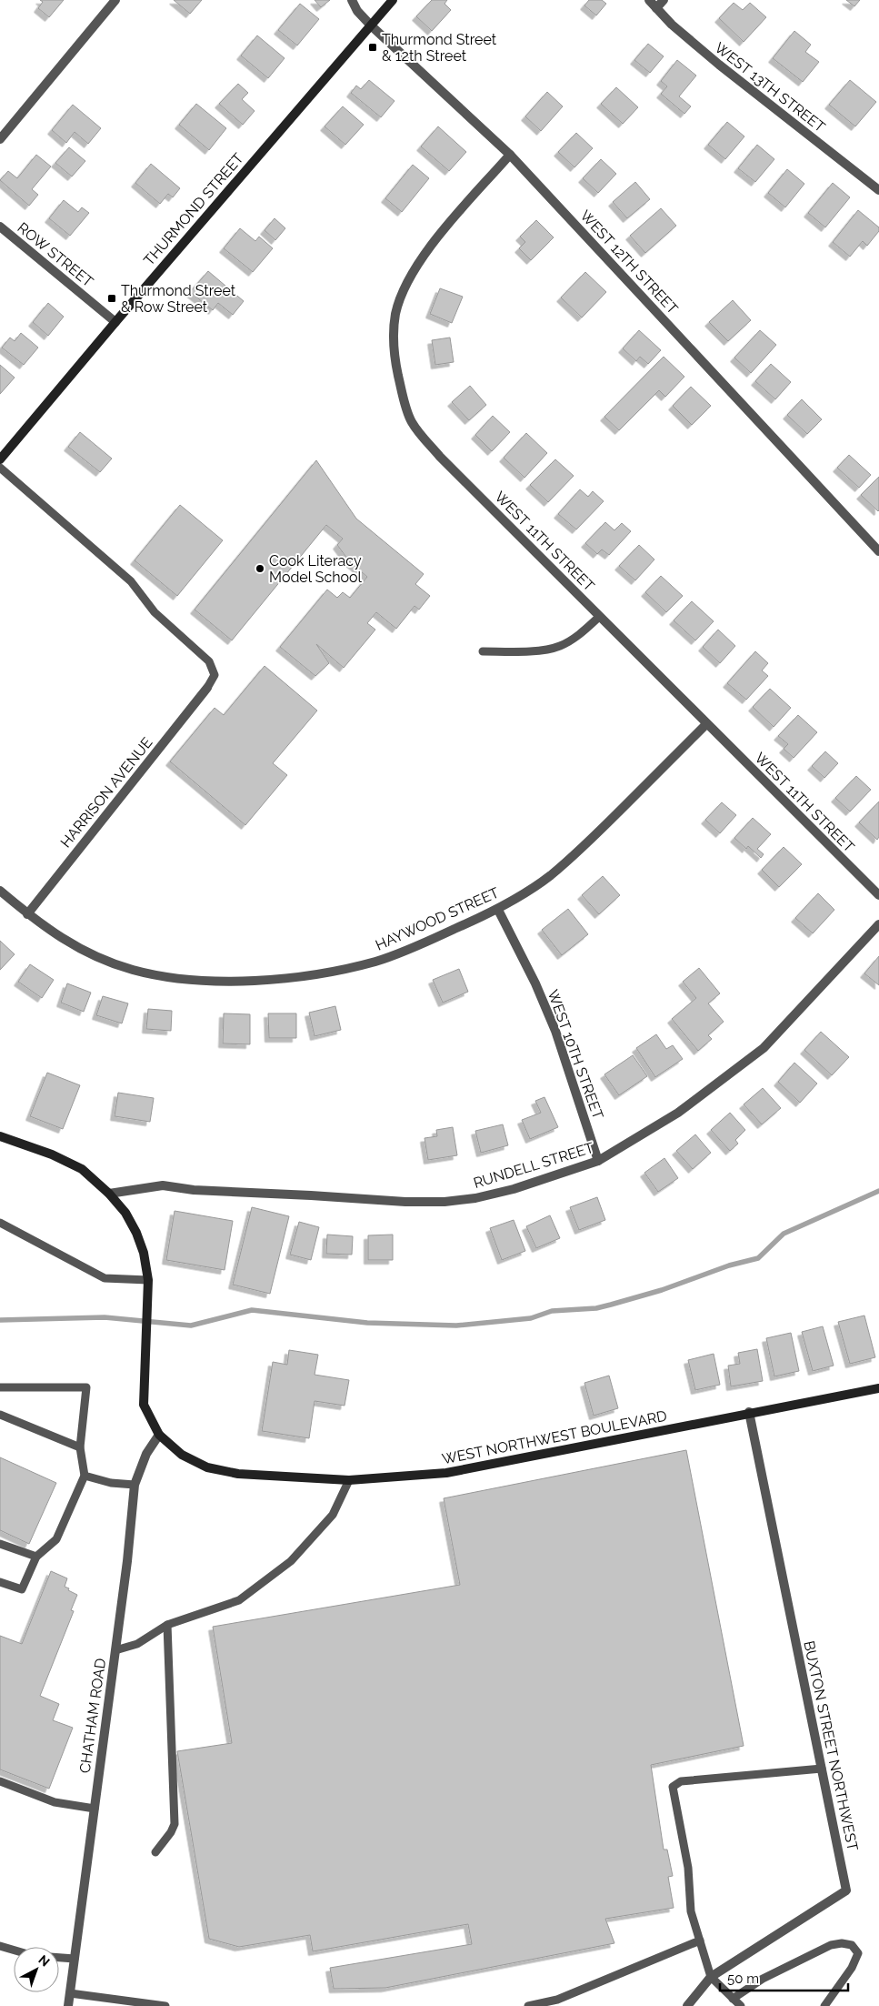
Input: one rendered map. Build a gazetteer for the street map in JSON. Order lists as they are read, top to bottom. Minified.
{"streets":{"main road":["THURMOND STREET","WEST NORTHWEST BOULEVARD"],"street":["WEST 13TH STREET","ROW STREET","WEST 12TH STREET","WEST 11TH STREET","HARRISON AVENUE","HAYWOOD STREET","WEST 10TH STREET","RUNDELL STREET","CHATHAM ROAD","BUXTON STREET NORTHWEST"]},"crossings":[["THURMOND STREET","ROW STREET"],["THURMOND STREET","WEST 12TH STREET"],["WEST 12TH STREET","WEST 11TH STREET"],["WEST 11TH STREET","HAYWOOD STREET"],["HARRISON AVENUE","HAYWOOD STREET"],["HAYWOOD STREET","WEST 10TH STREET"],["WEST 10TH STREET","RUNDELL STREET"],["RUNDELL STREET","WEST NORTHWEST BOULEVARD"],["WEST NORTHWEST BOULEVARD","CHATHAM ROAD"],["WEST NORTHWEST BOULEVARD","BUXTON STREET NORTHWEST"]],"places":{"transit":["Thurmond Street & 12th Street","Thurmond Street & Row Street"],"other":["Cook Literacy Model School"]},"scale_bar":"50 m","north":"top right"}
